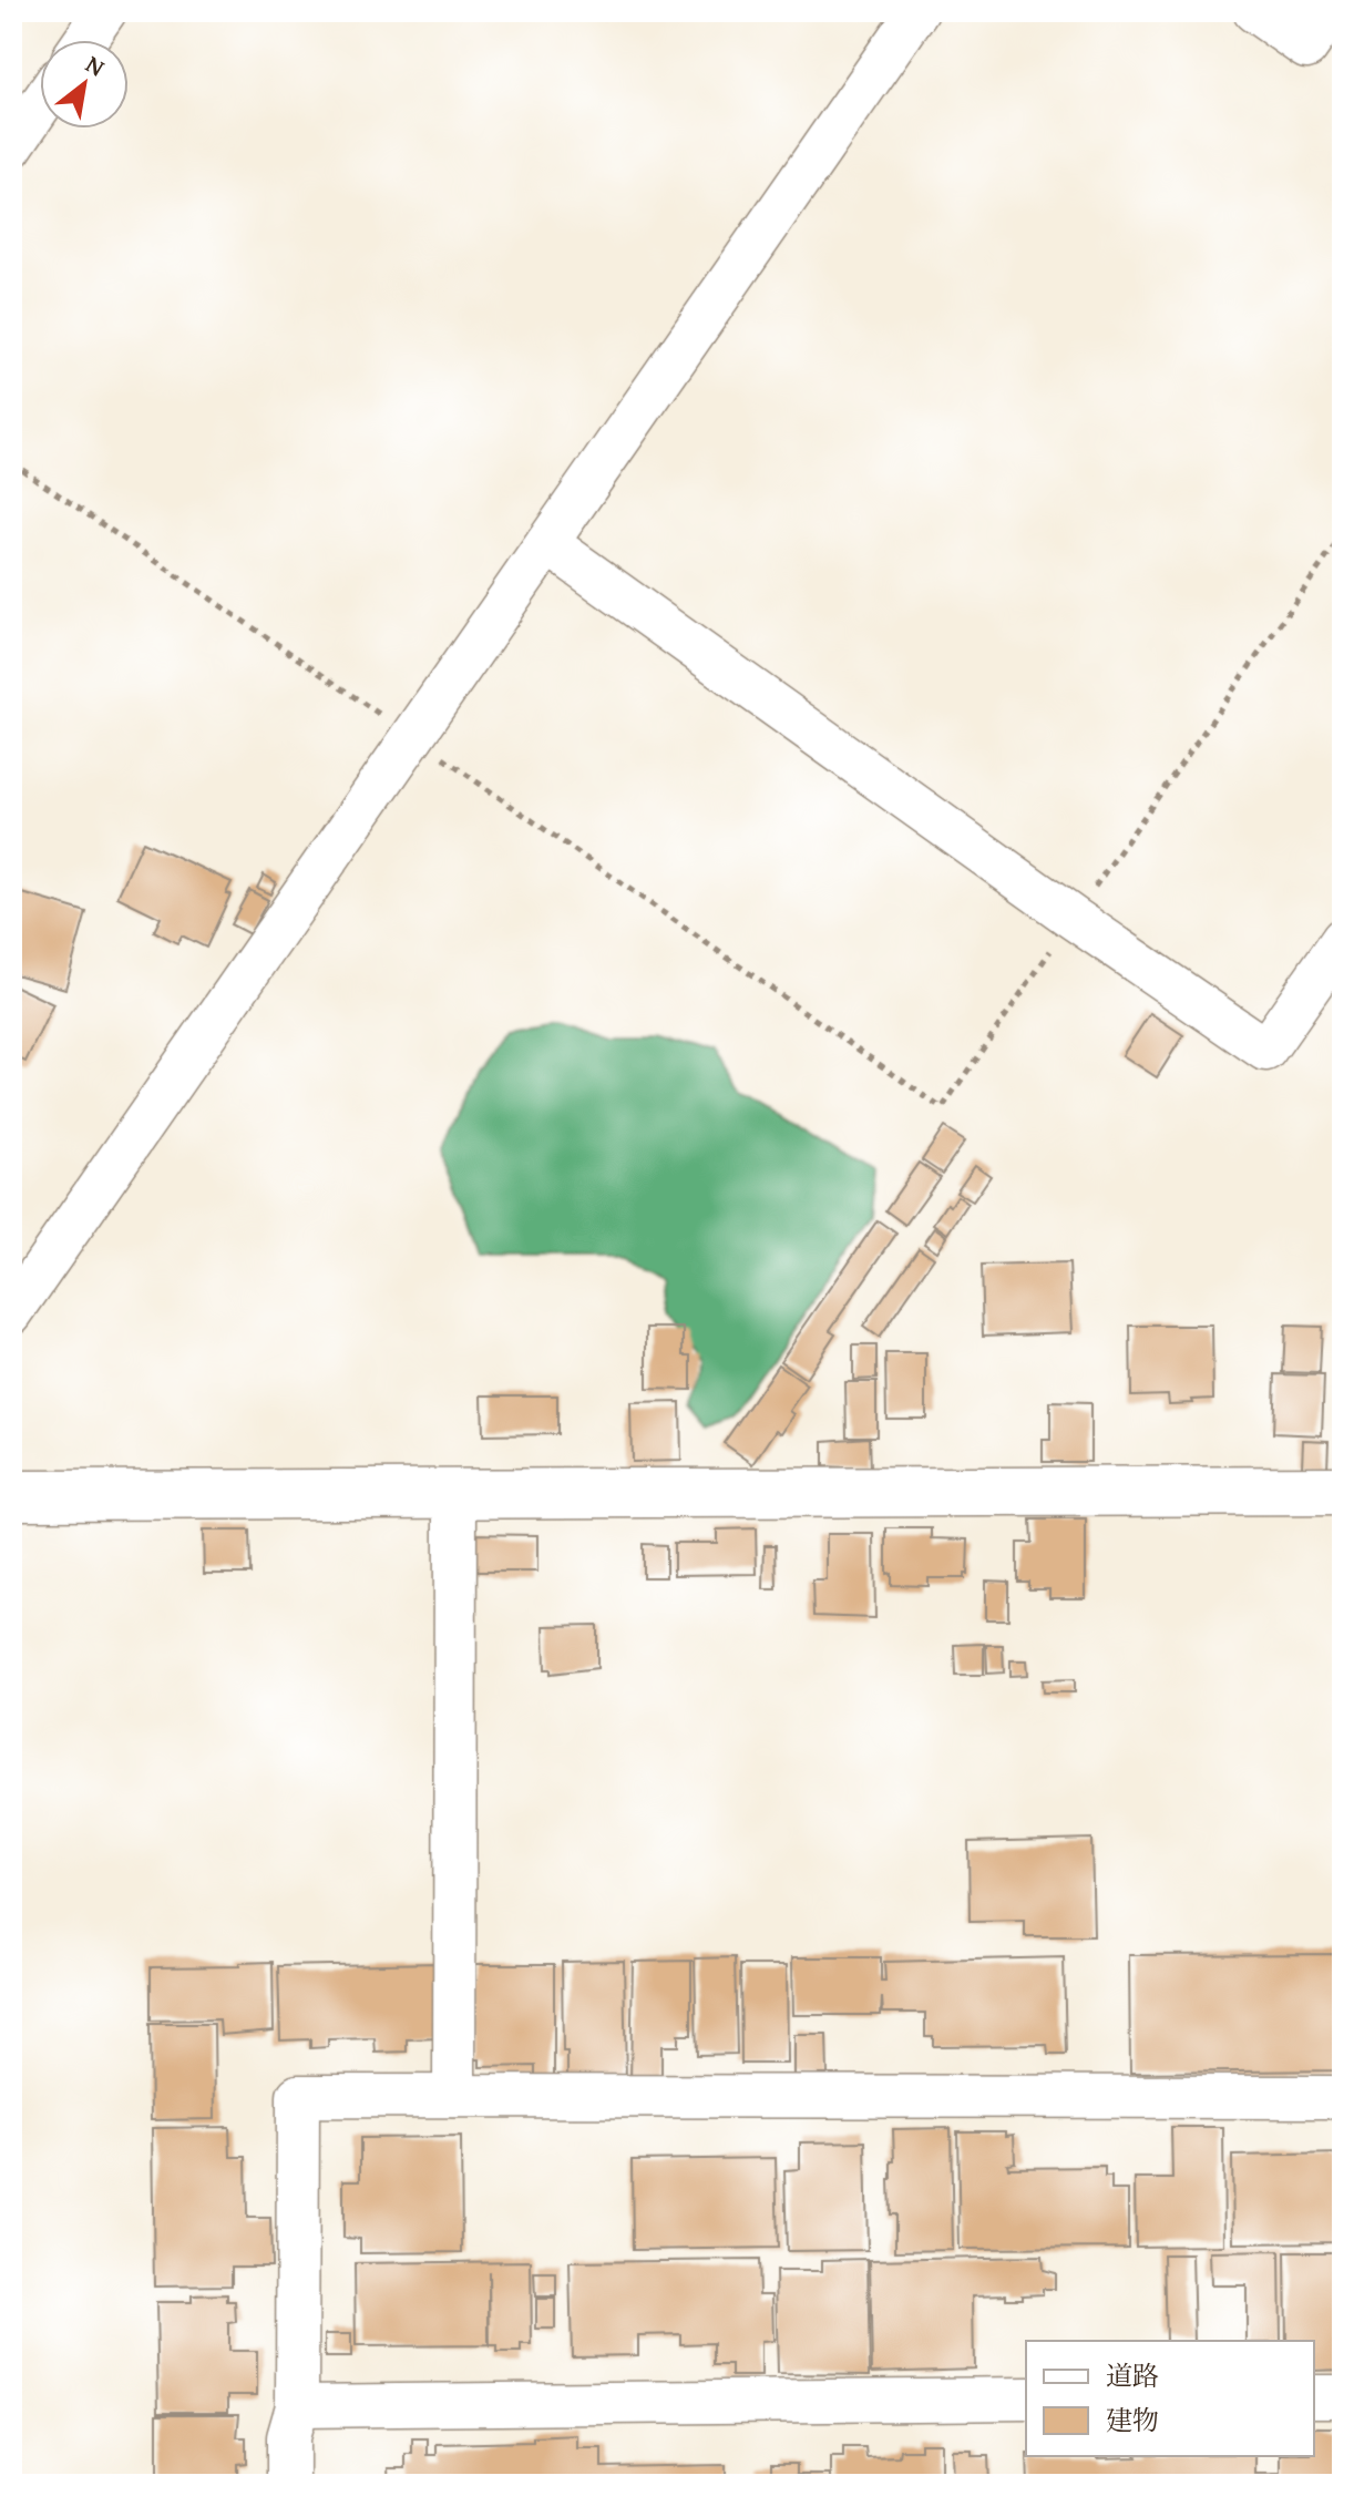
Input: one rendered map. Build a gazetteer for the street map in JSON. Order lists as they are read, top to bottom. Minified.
{"legend":["道路","建物"],"north":"top right"}
